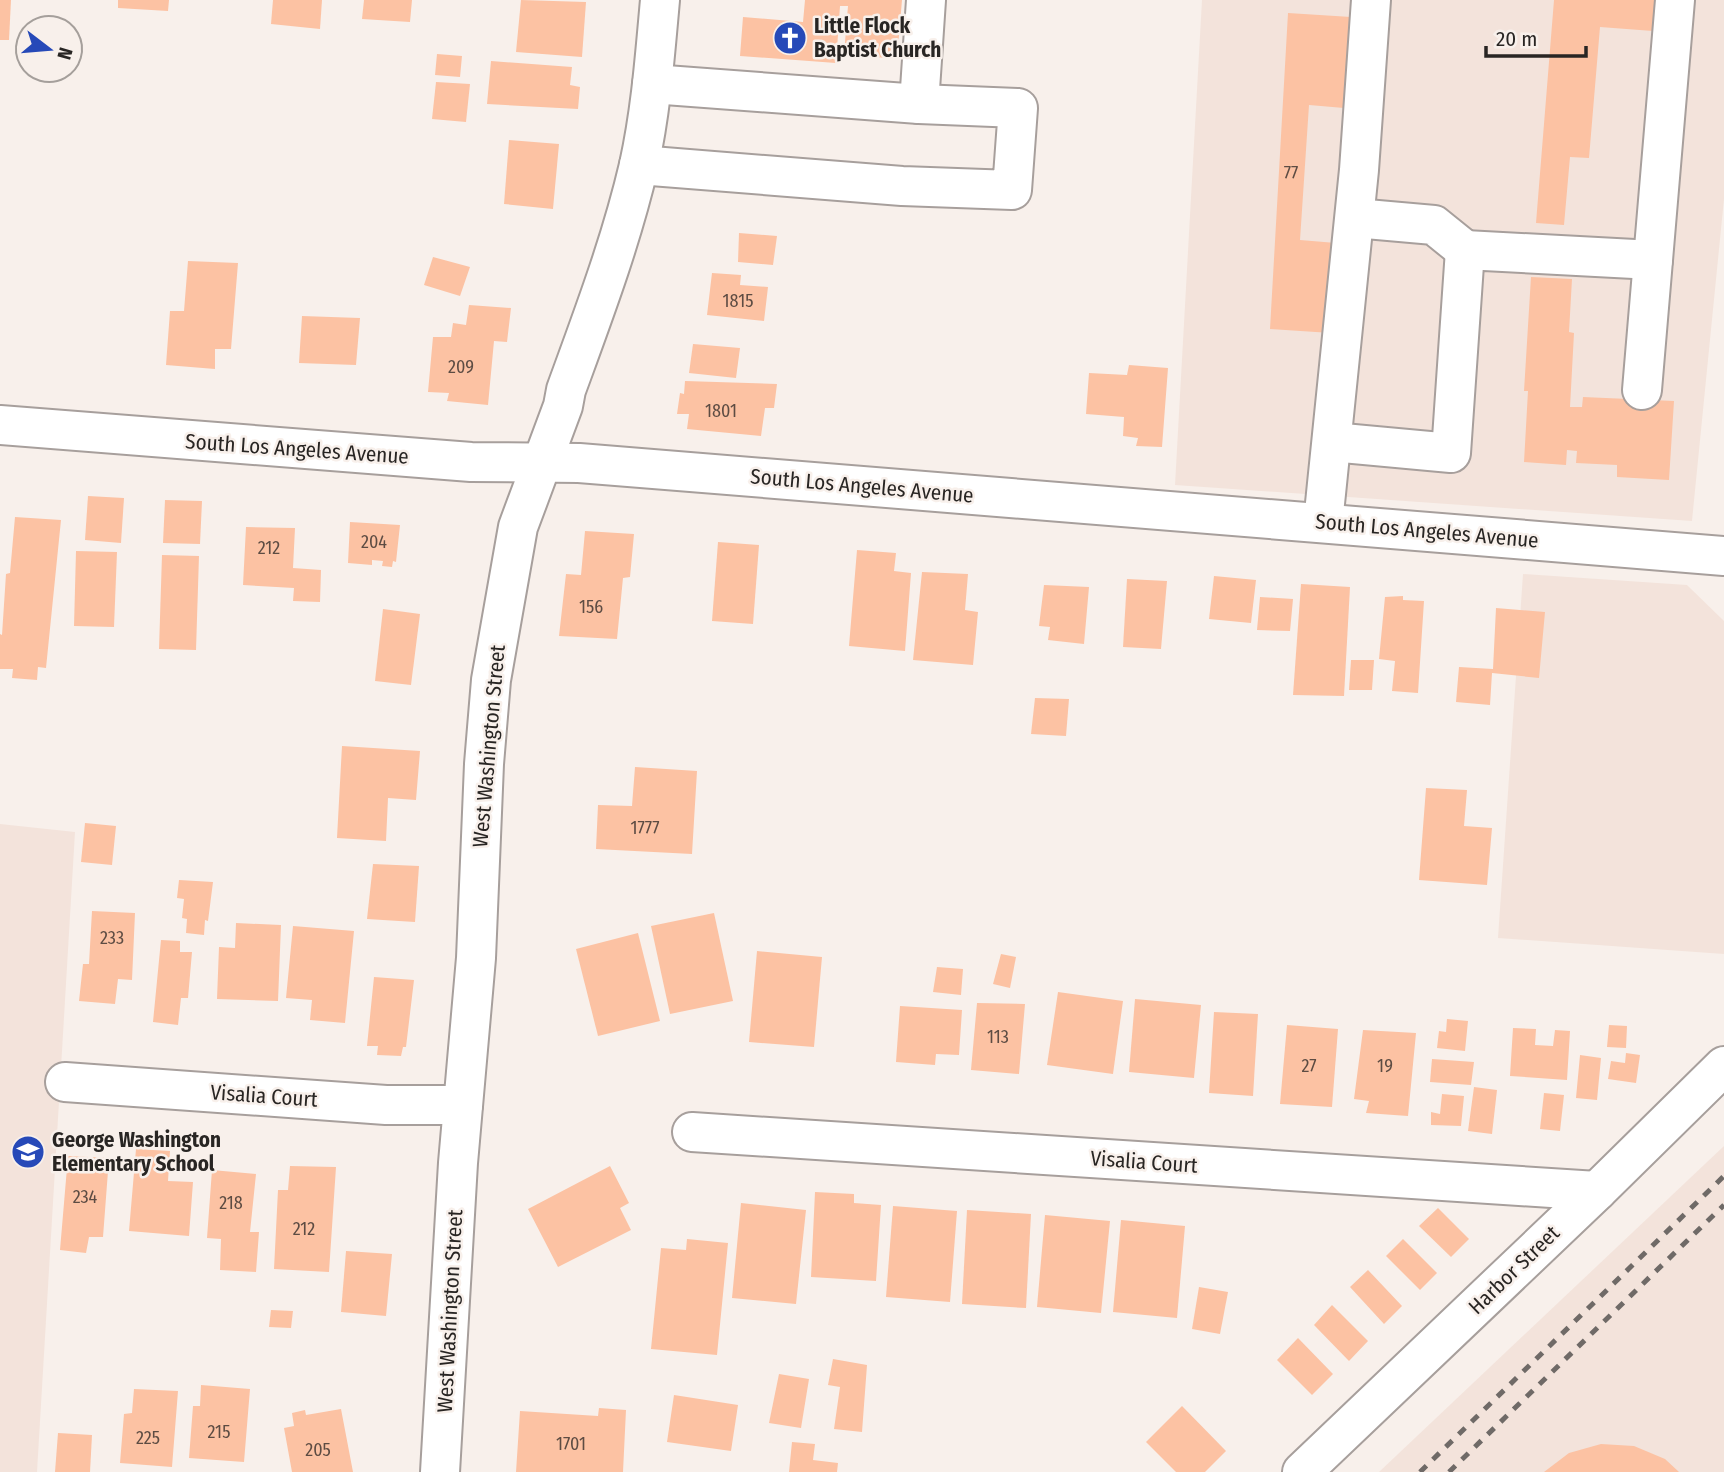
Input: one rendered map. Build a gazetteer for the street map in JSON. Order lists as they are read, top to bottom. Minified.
{"streets":{"street":["South Los Angeles Avenue","West Washington Street","Visalia Court","Harbor Street"]},"crossings":[["South Los Angeles Avenue","West Washington Street"],["West Washington Street","Visalia Court"],["Visalia Court","Harbor Street"]],"places":{"church":["Little Flock Baptist Church"],"school or university":["George Washington Elementary School"]},"house_numbers":["77","1815","209","1801","204","212","156","1777","233","113","27","19","234","218","212","215","225","1701","205"],"scale_bar":"20 m","north":"right"}
